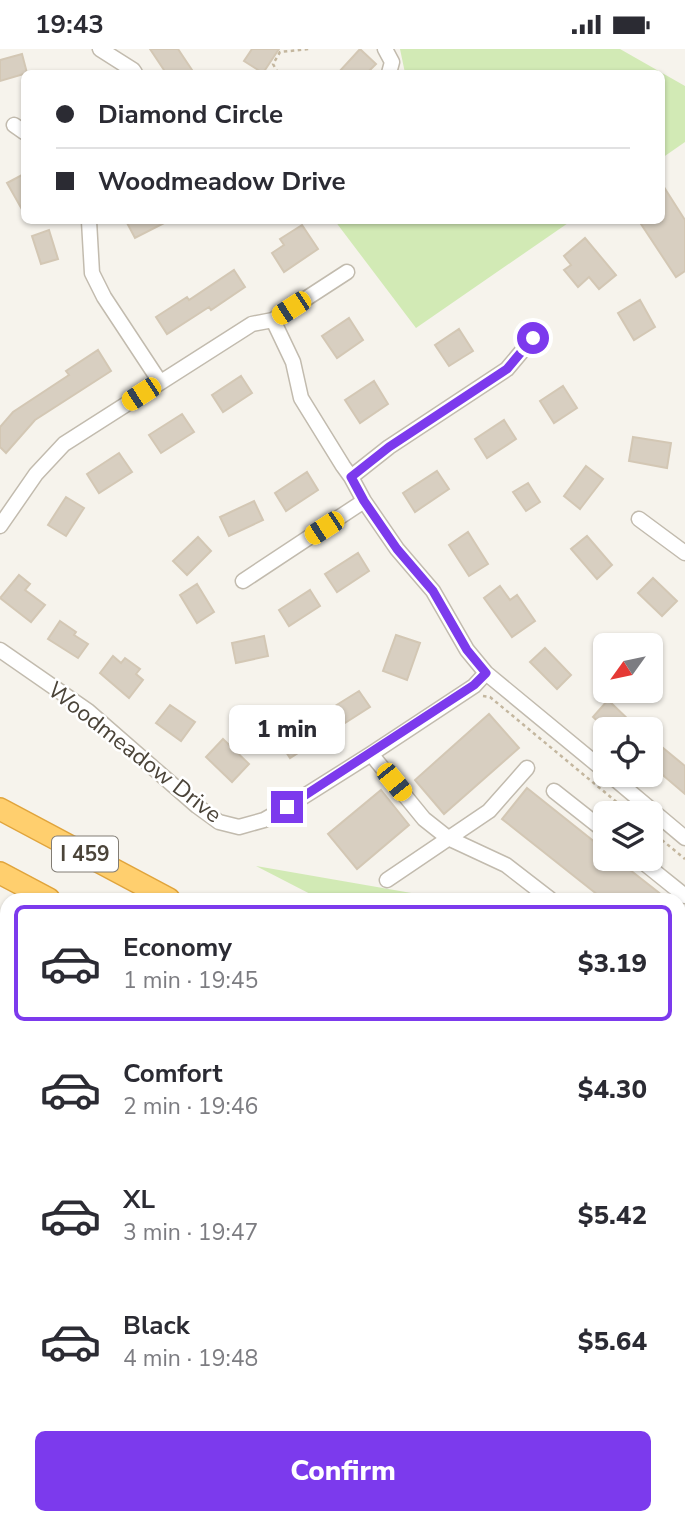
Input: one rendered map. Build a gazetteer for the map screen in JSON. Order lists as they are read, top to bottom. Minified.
{"streets":{"highway":["I 459"],"street":["Woodmeadow Drive"]},"north":"bottom left","page":{"status":"19:43","banner":["Diamond Circle","Woodmeadow Drive"],"bubble":"1 min","list":[{"name":"Economy","note":"1 min · 19:45","value":"$3.19"},{"name":"Comfort","note":"2 min · 19:46","value":"$4.30"},{"name":"XL","note":"3 min · 19:47","value":"$5.42"},{"name":"Black","note":"4 min · 19:48","value":"$5.64"}],"buttons":"Confirm"}}
